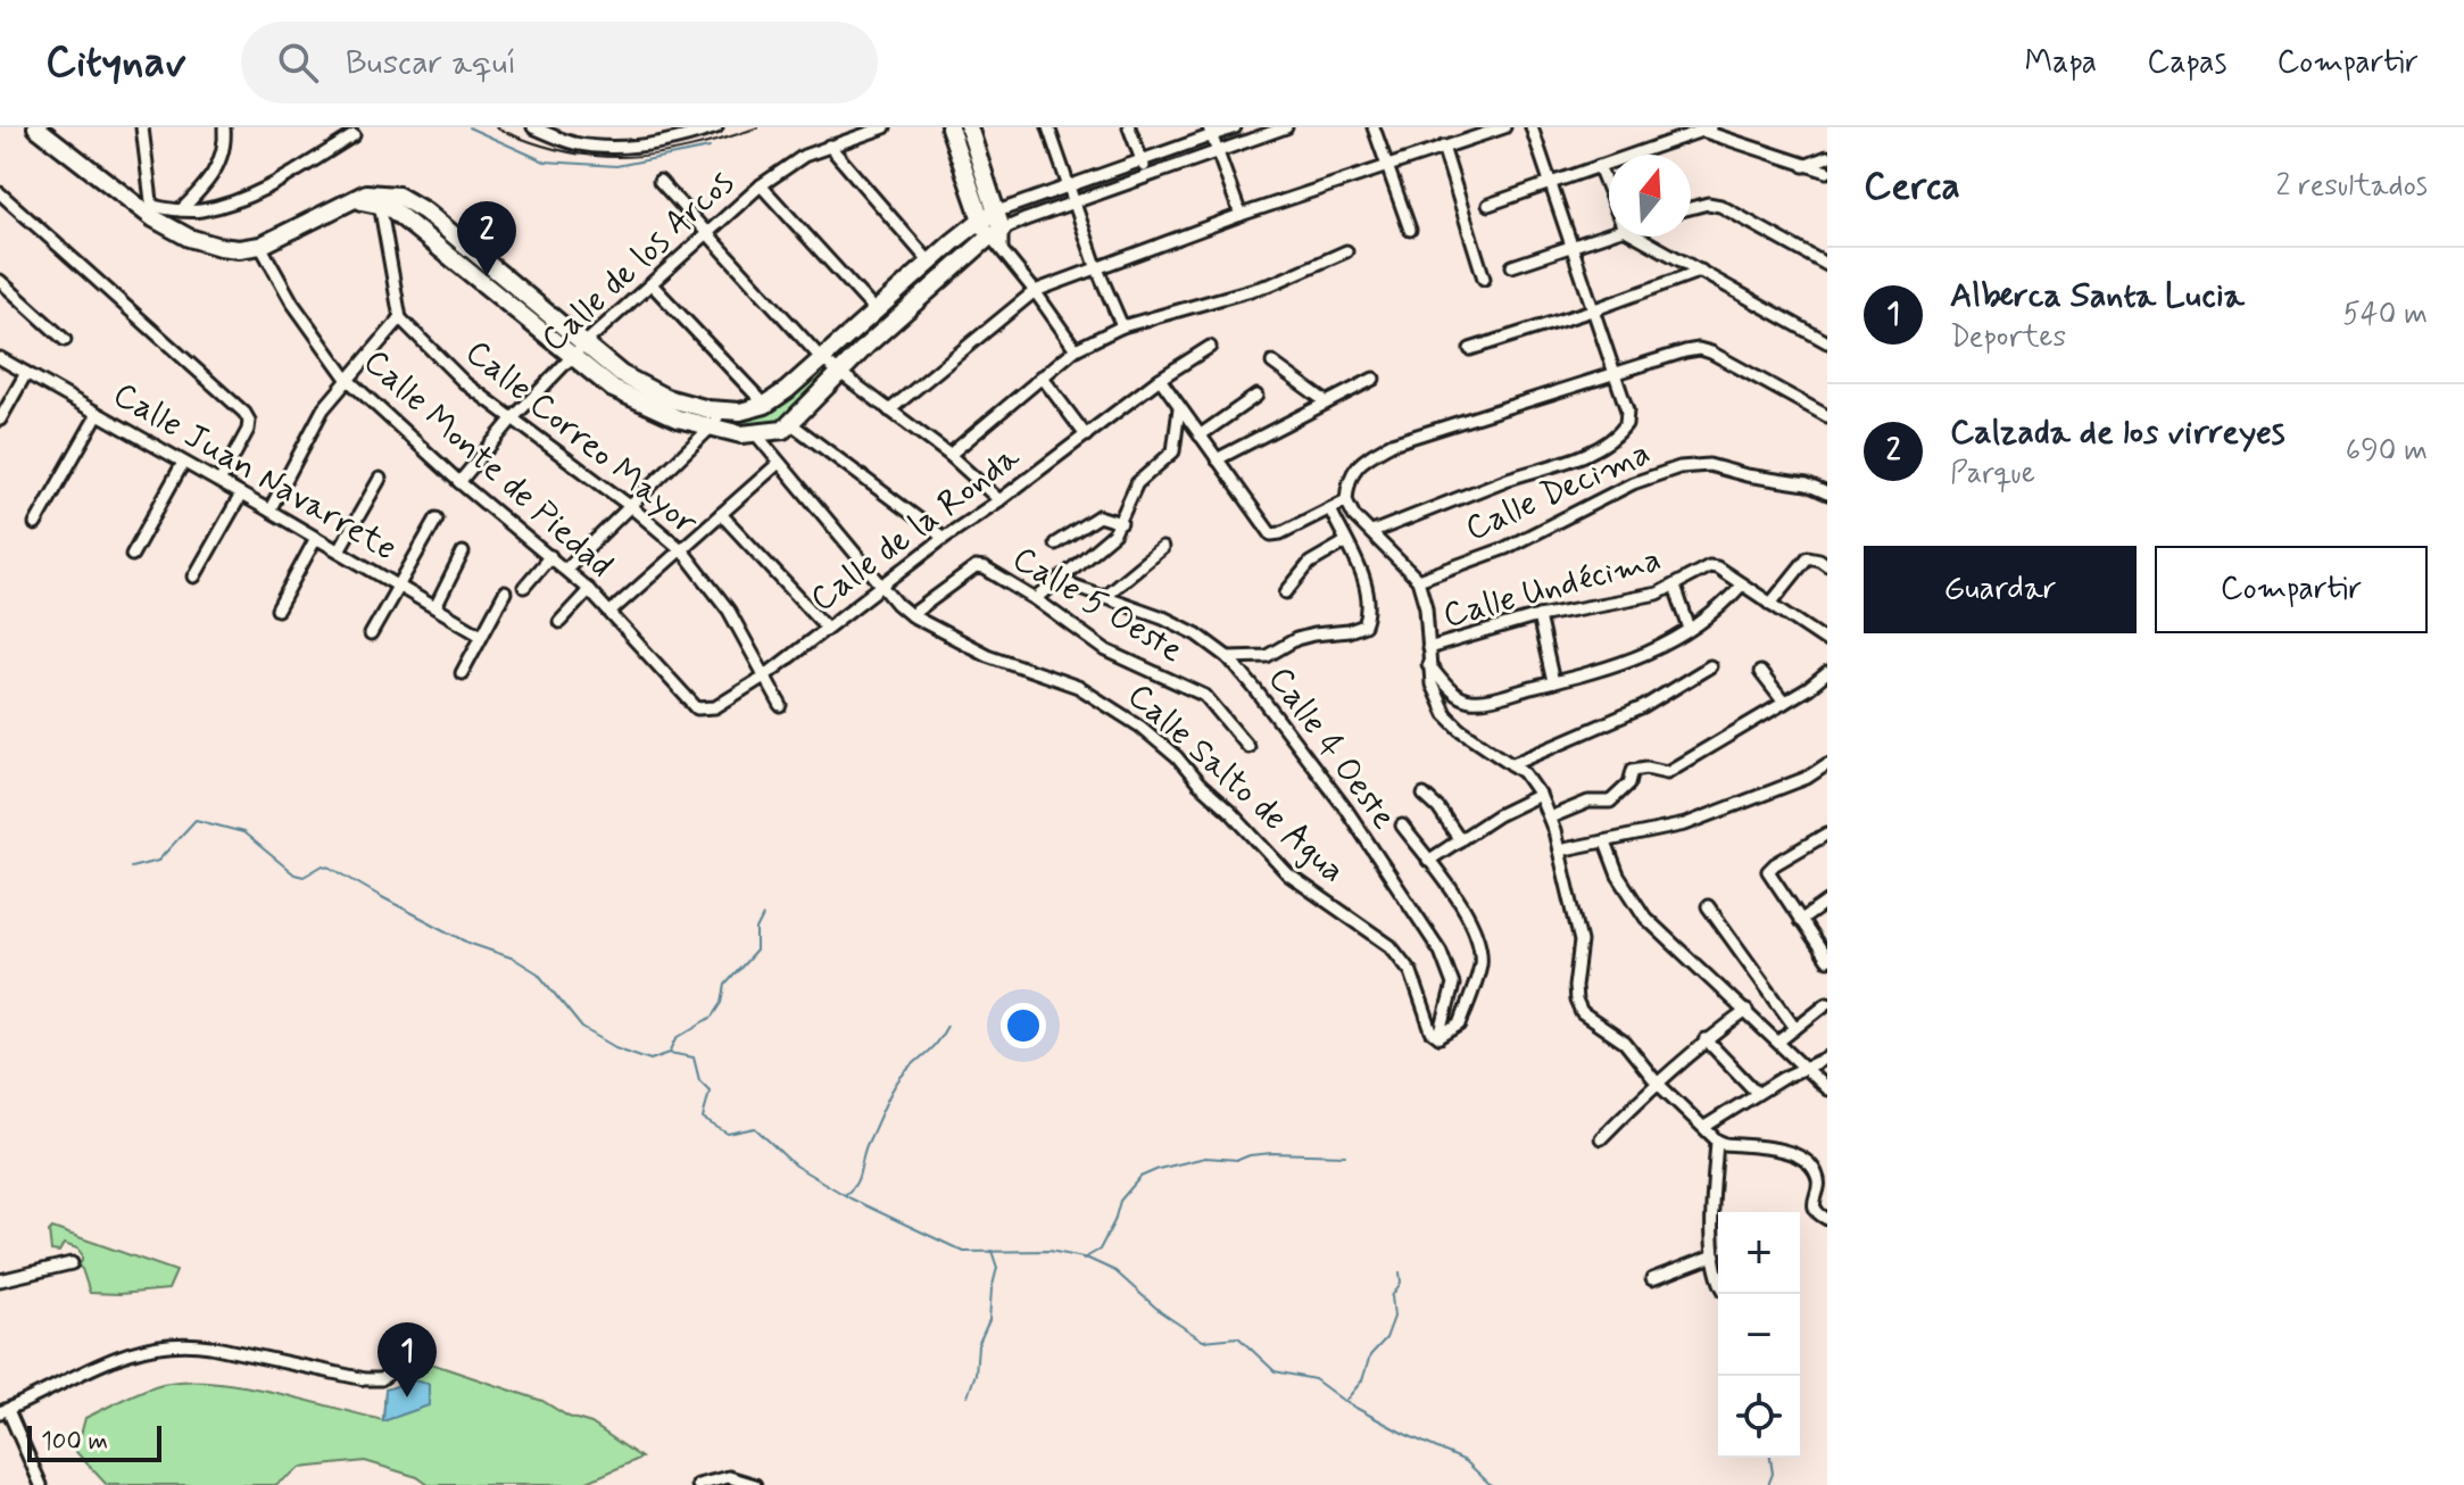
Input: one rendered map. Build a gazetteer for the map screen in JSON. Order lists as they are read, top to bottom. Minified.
{"streets":{"street":["Calle de los Arcos","Calle Correo Mayor","Calle Monte de Piedad","Calle Juan Navarrete","Calle Decima","Calle de la Ronda","Calle Undécima","Calle 5 Oeste","Calle 4 Oeste","Calle Salto de Agua"]},"crossings":[["Calle de los Arcos","Calle Correo Mayor"],["Calle de los Arcos","Calle Monte de Piedad"],["Calle Correo Mayor","Calle de la Ronda"],["Calle Monte de Piedad","Calle de la Ronda"],["Calle de la Ronda","Calle Salto de Agua"],["Calle 5 Oeste","Calle Salto de Agua"],["Calle 4 Oeste","Calle Salto de Agua"]],"scale_bar":"100 m","north":"top","page":{"header":"Citynav","search":"Buscar aquí","nav":["Mapa","Capas","Compartir"],"heading":["Cerca","2 resultados"],"pins":["2","1"],"list":[{"mark":"1","name":"Alberca Santa Lucia","note":"Deportes","value":"540 m"},{"mark":"2","name":"Calzada de los virreyes","note":"Parque","value":"690 m"}],"buttons":["Guardar","Compartir"],"map_buttons":["+","−"],"scale":"100 m"}}
